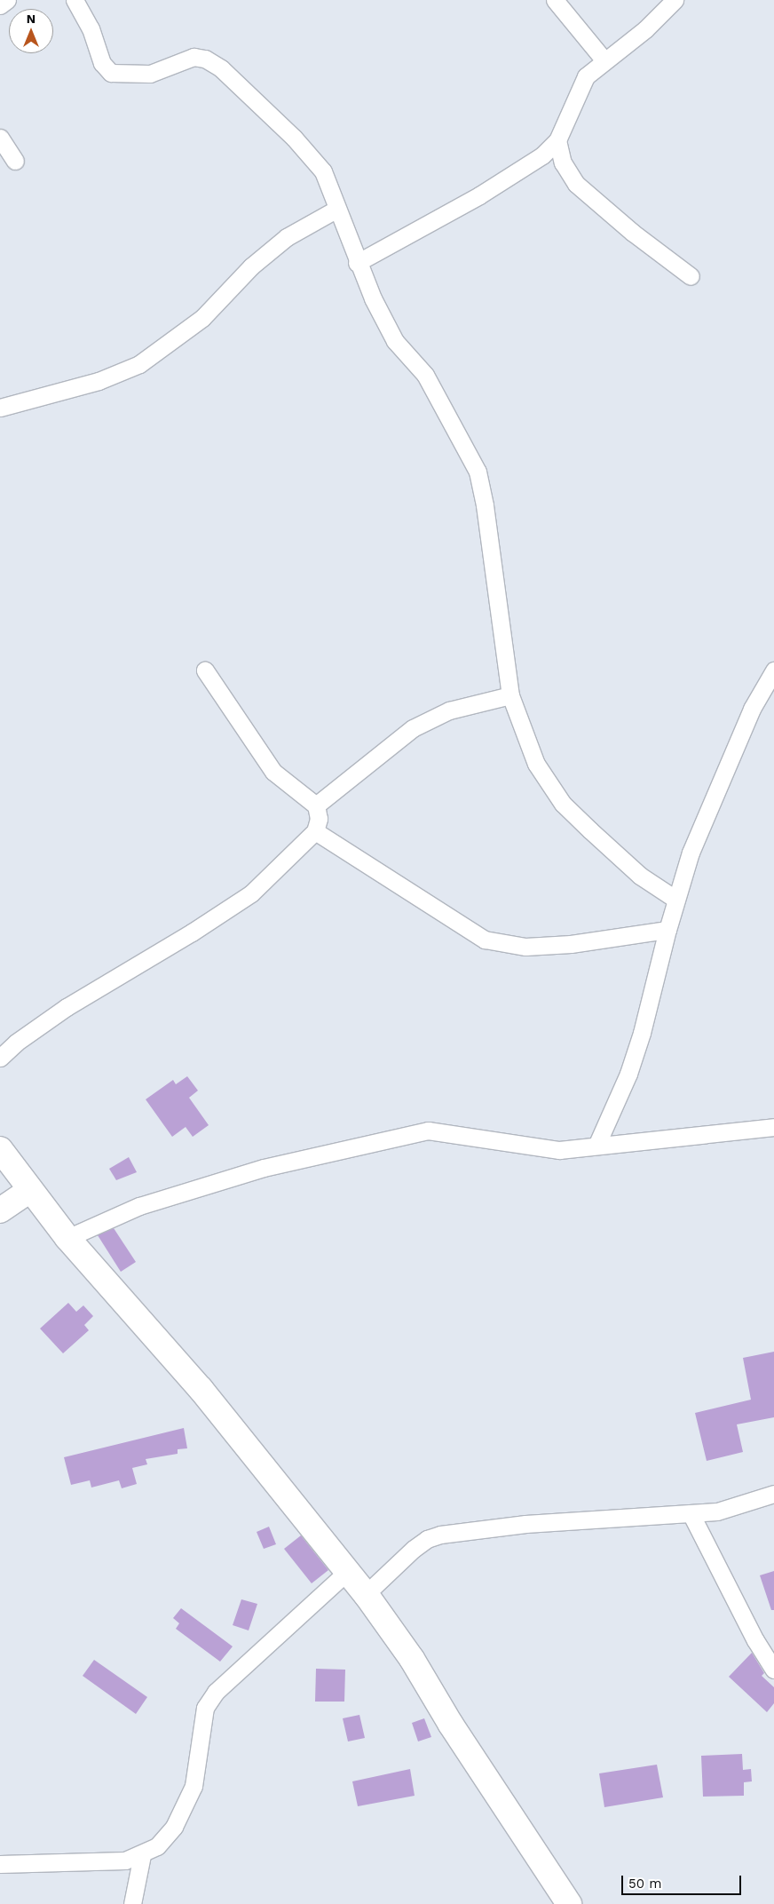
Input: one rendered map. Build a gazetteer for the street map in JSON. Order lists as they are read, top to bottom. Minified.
{"scale_bar":"50 m","north":"top"}
